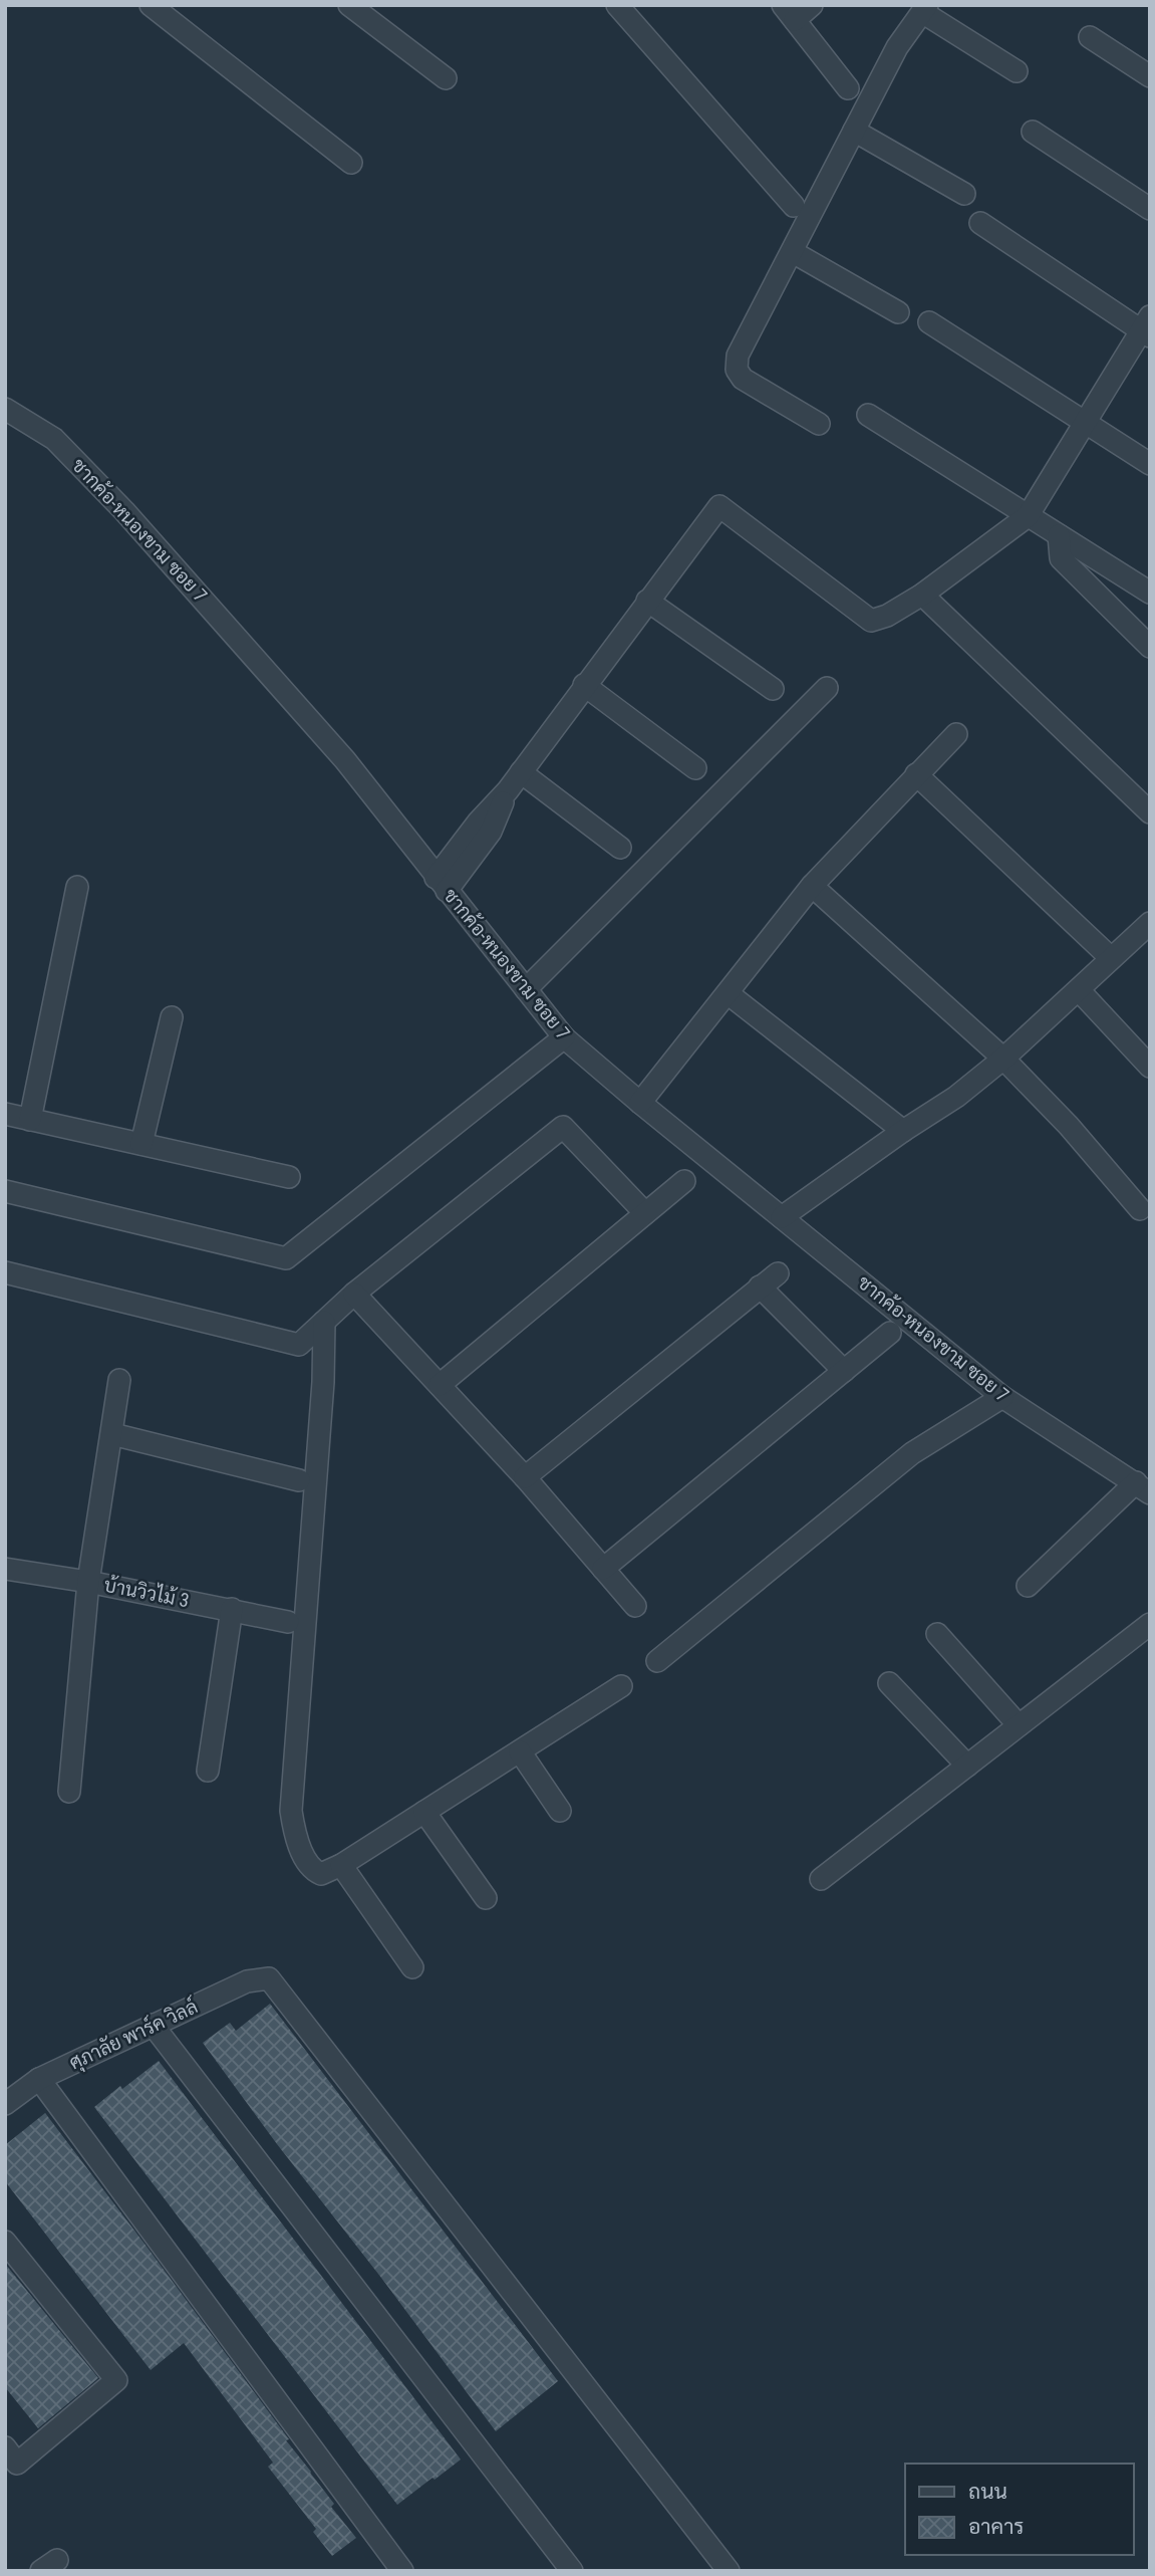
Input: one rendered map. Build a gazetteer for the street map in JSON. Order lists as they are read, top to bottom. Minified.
{"streets":{"street":["ชากค้อ-หนองขาม ซอย 7","บ้านวิวไม้ 3","ศุภาลัย พาร์ค วิลล์"]},"legend":["ถนน","อาคาร"]}
